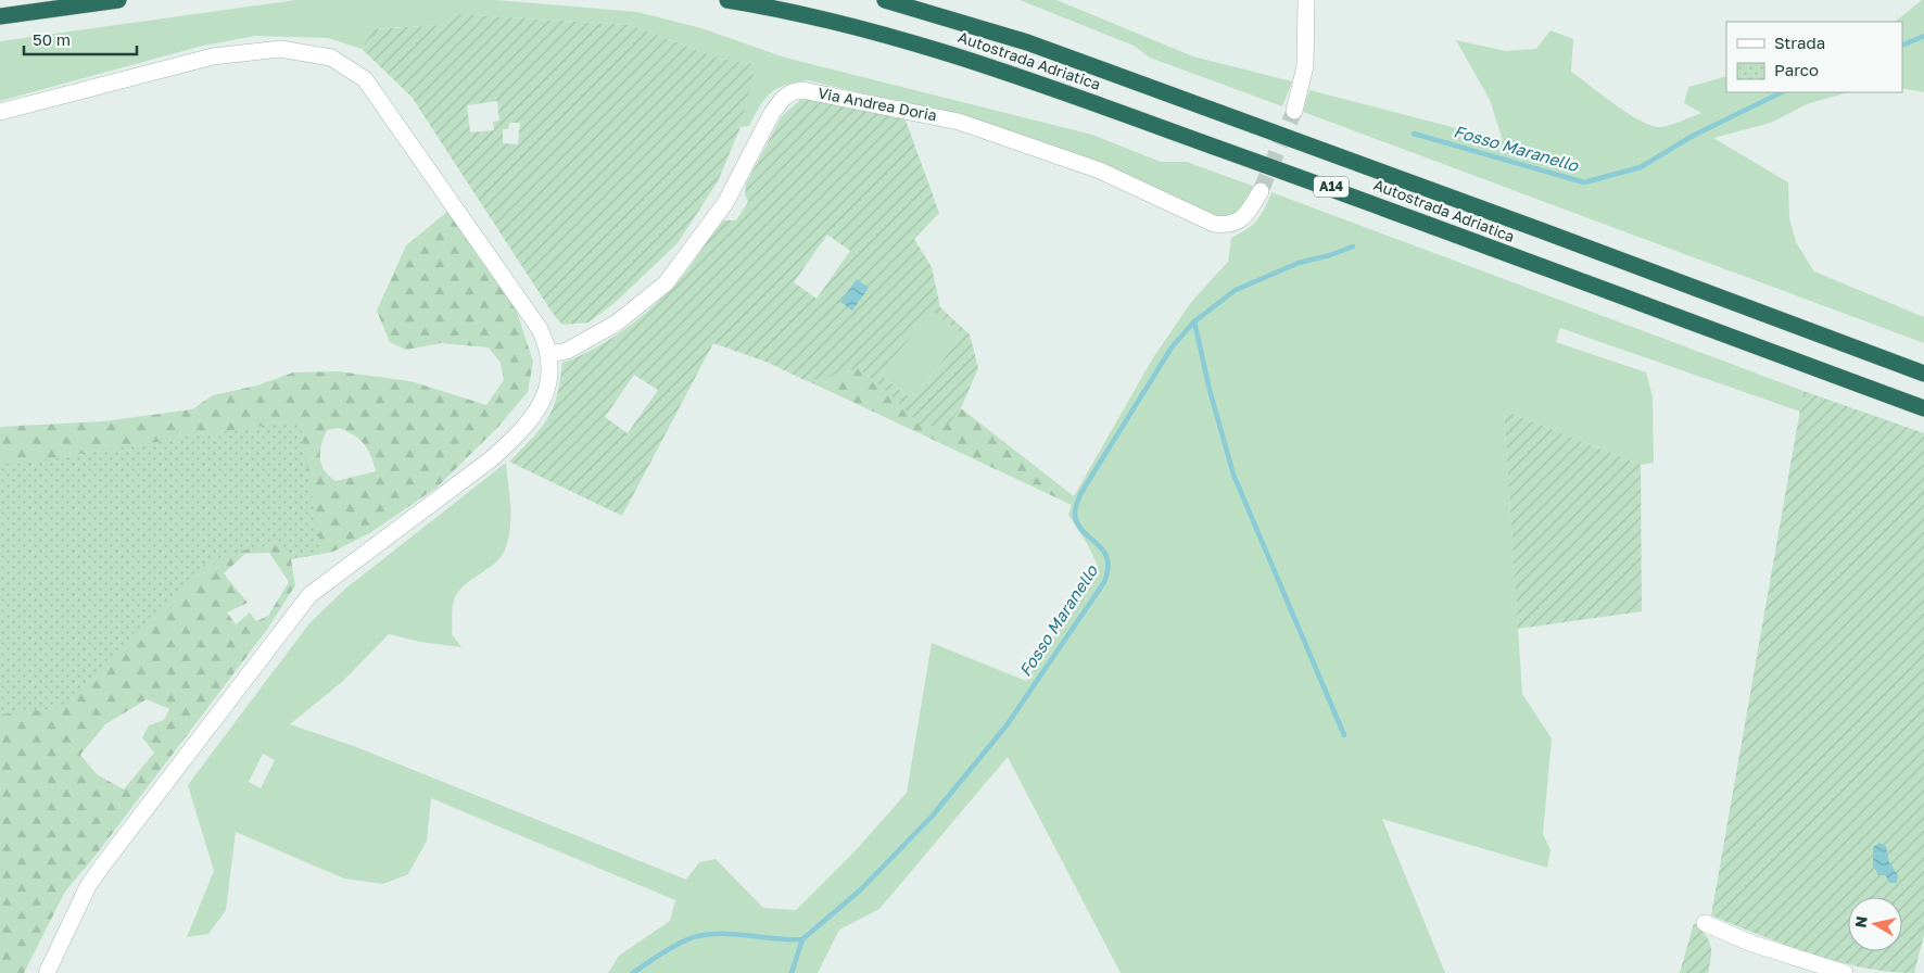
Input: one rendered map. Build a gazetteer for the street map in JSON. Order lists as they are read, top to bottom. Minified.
{"streets":{"highway":["Autostrada Adriatica","A14"],"main road":["Via Andrea Doria"]},"water":["Fosso Maranello"],"legend":["Strada","Parco"],"scale_bar":"50 m","north":"left"}
